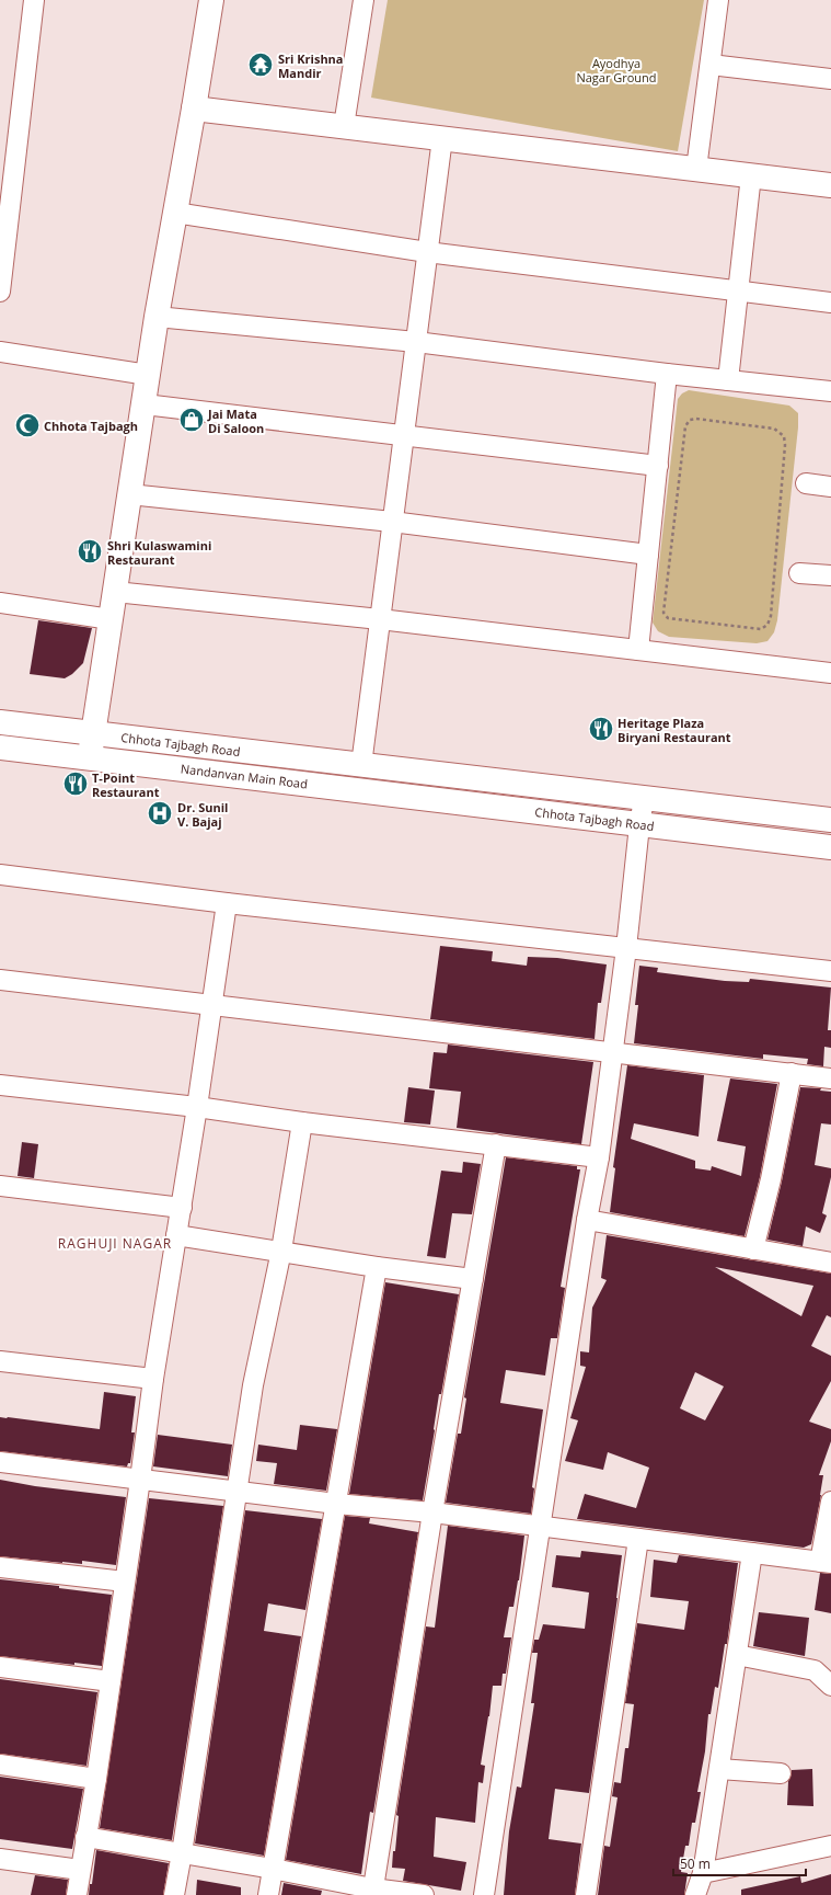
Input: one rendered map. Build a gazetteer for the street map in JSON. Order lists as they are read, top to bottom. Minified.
{"streets":{"main road":["Chhota Tajbagh Road","Nandanvan Main Road"]},"crossings":[["Chhota Tajbagh Road","Nandanvan Main Road"]],"districts":["RAGHUJI NAGAR"],"parks":["Ayodhya Nagar Ground"],"places":{"temple":["Sri Krishna Mandir"],"shop":["Jai Mata Di Saloon"],"mosque":["Chhota Tajbagh"],"restaurant":["Shri Kulaswamini Restaurant","Heritage Plaza Biryani Restaurant","T-Point Restaurant"],"hospital":["Dr. Sunil V. Bajaj"]},"scale_bar":"50 m"}
